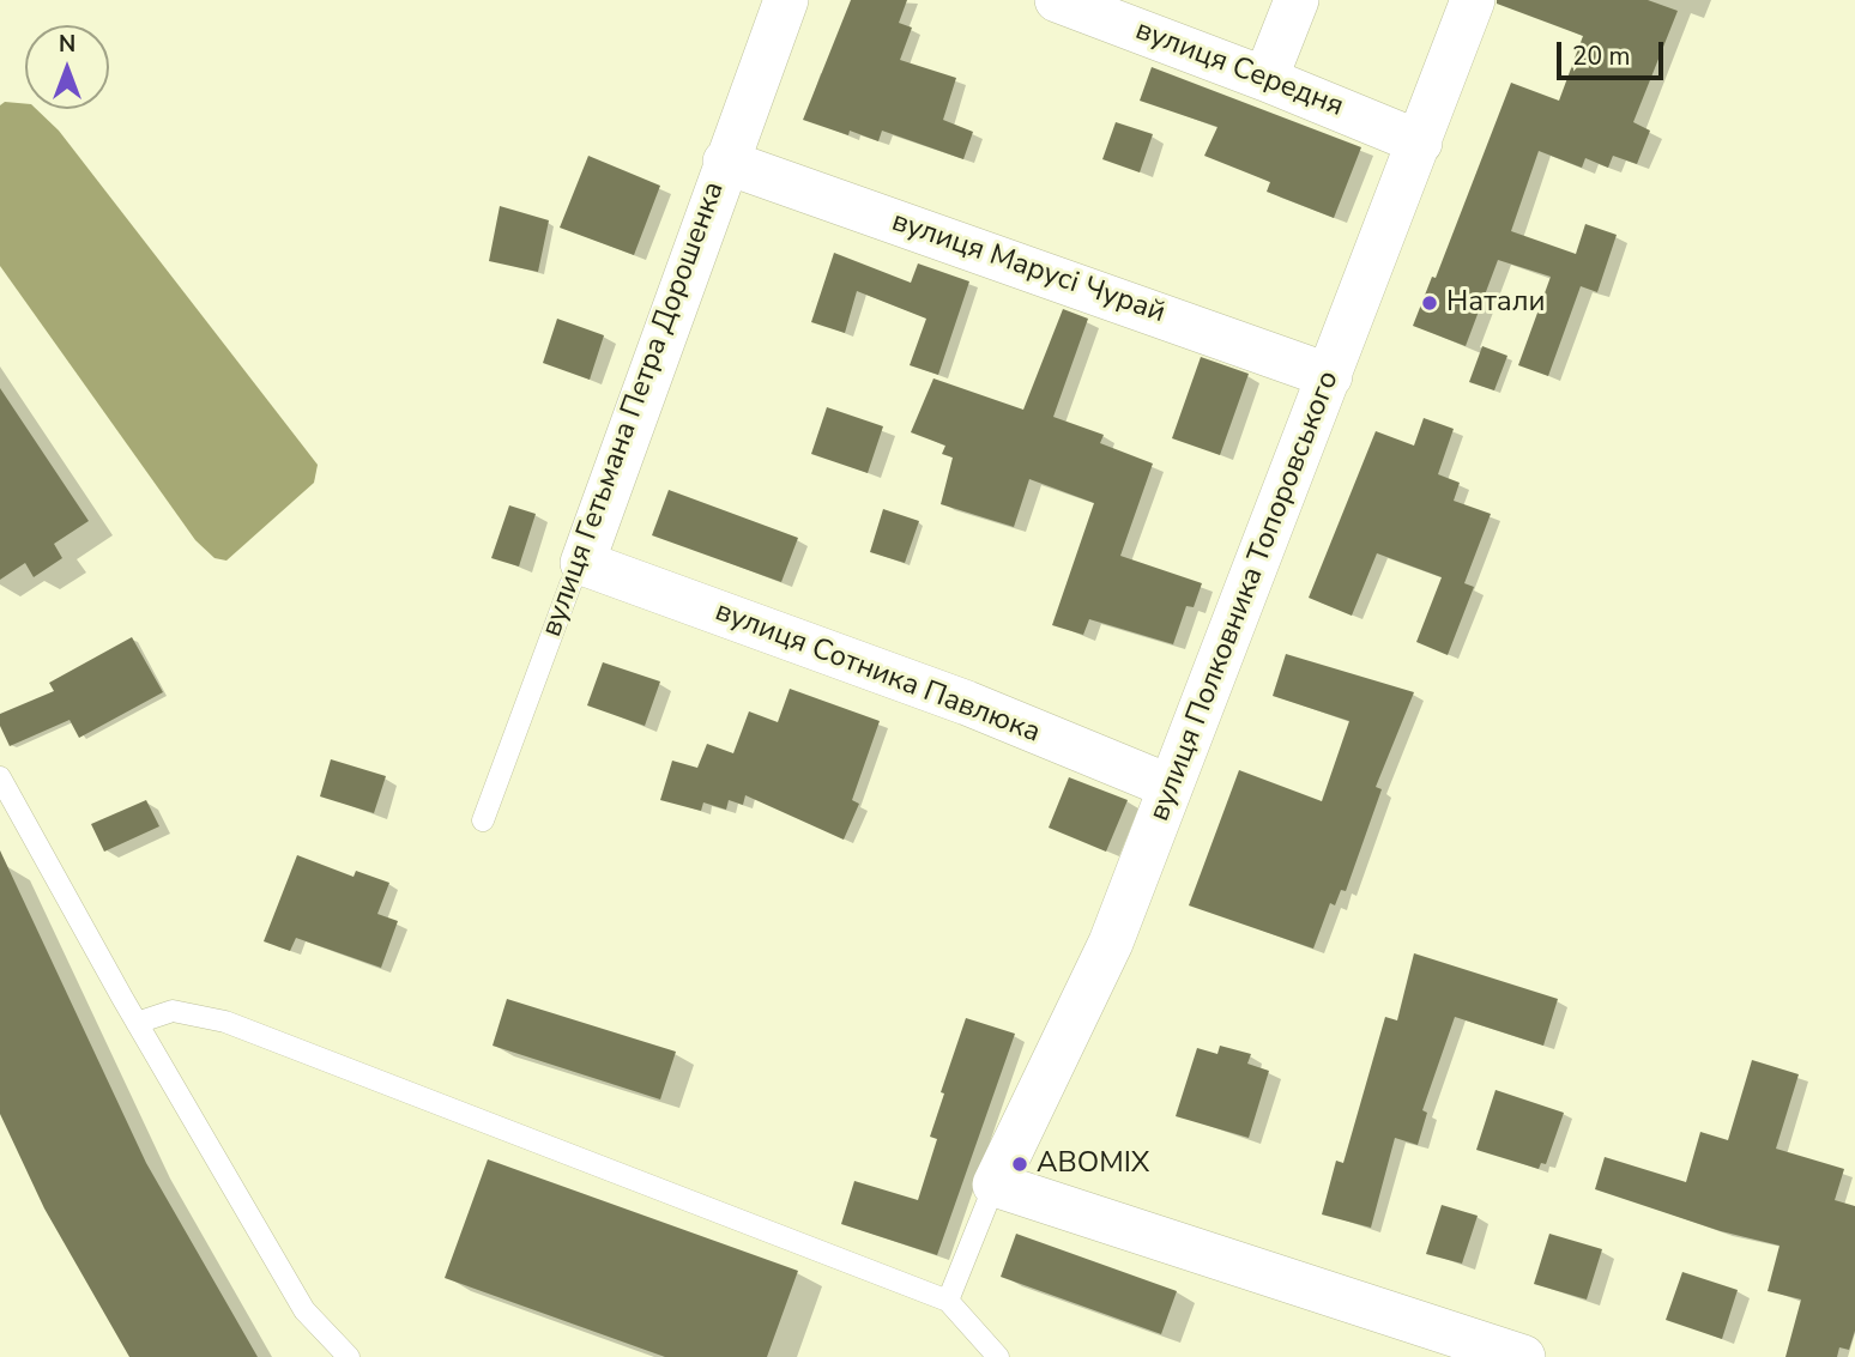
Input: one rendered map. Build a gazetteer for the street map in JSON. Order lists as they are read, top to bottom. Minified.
{"streets":{"street":["вулиця Середня","вулиця Марусі Чурай","вулиця Гетьмана Петра Дорошенка","вулиця Полковника Топоровського","вулиця Сотника Павлюка"]},"crossings":[["вулиця Середня","вулиця Полковника Топоровського"],["вулиця Марусі Чурай","вулиця Гетьмана Петра Дорошенка"],["вулиця Марусі Чурай","вулиця Полковника Топоровського"],["вулиця Гетьмана Петра Дорошенка","вулиця Сотника Павлюка"],["вулиця Полковника Топоровського","вулиця Сотника Павлюка"]],"places":["Натали","ABOMIX"],"scale_bar":"20 m","north":"top"}
